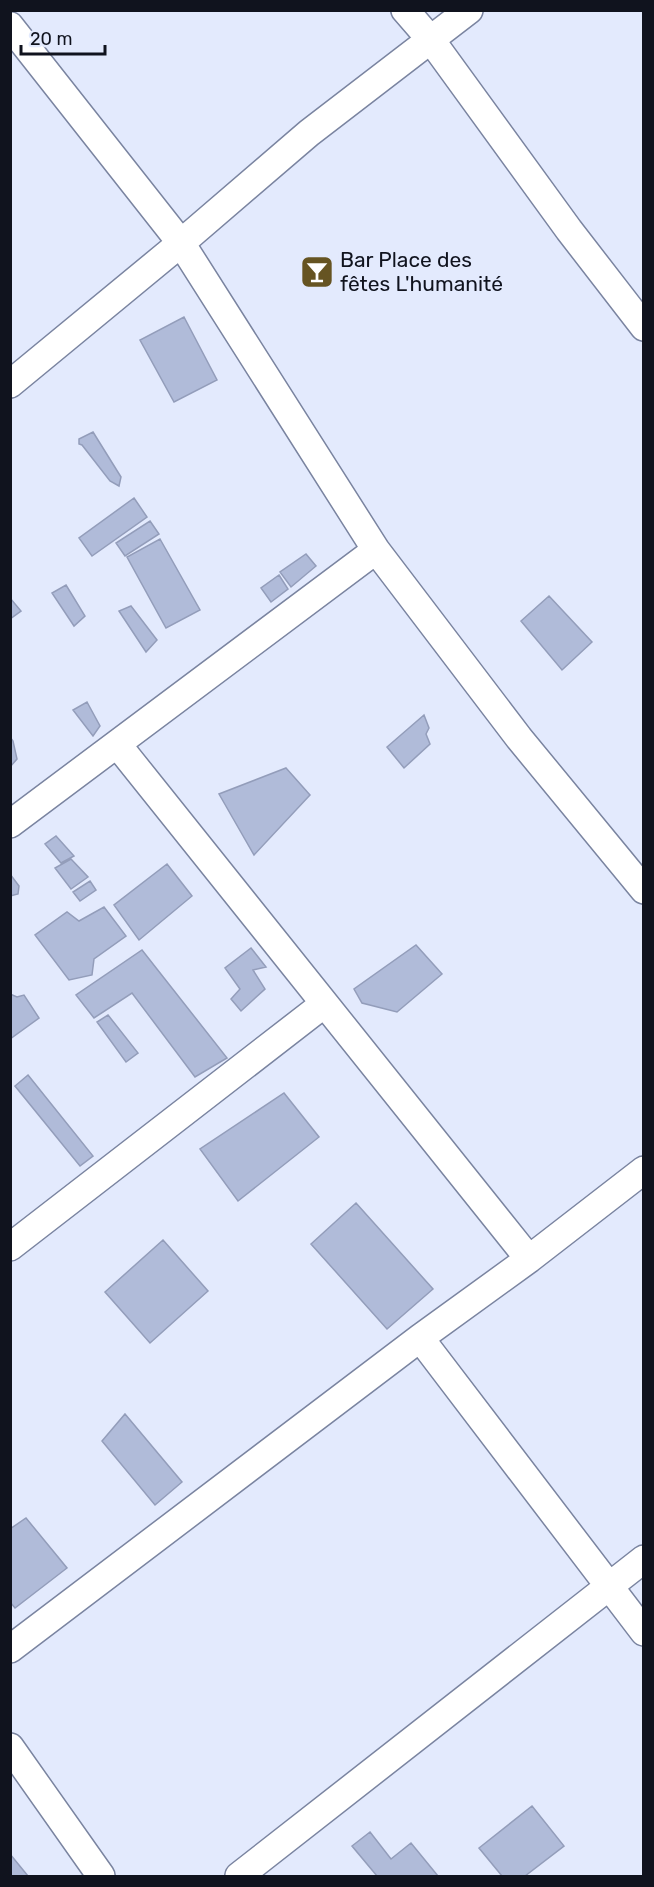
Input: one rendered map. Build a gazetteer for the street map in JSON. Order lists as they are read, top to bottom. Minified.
{"places":{"bar":["Bar Place des fêtes L'humanité"]},"scale_bar":"20 m"}
